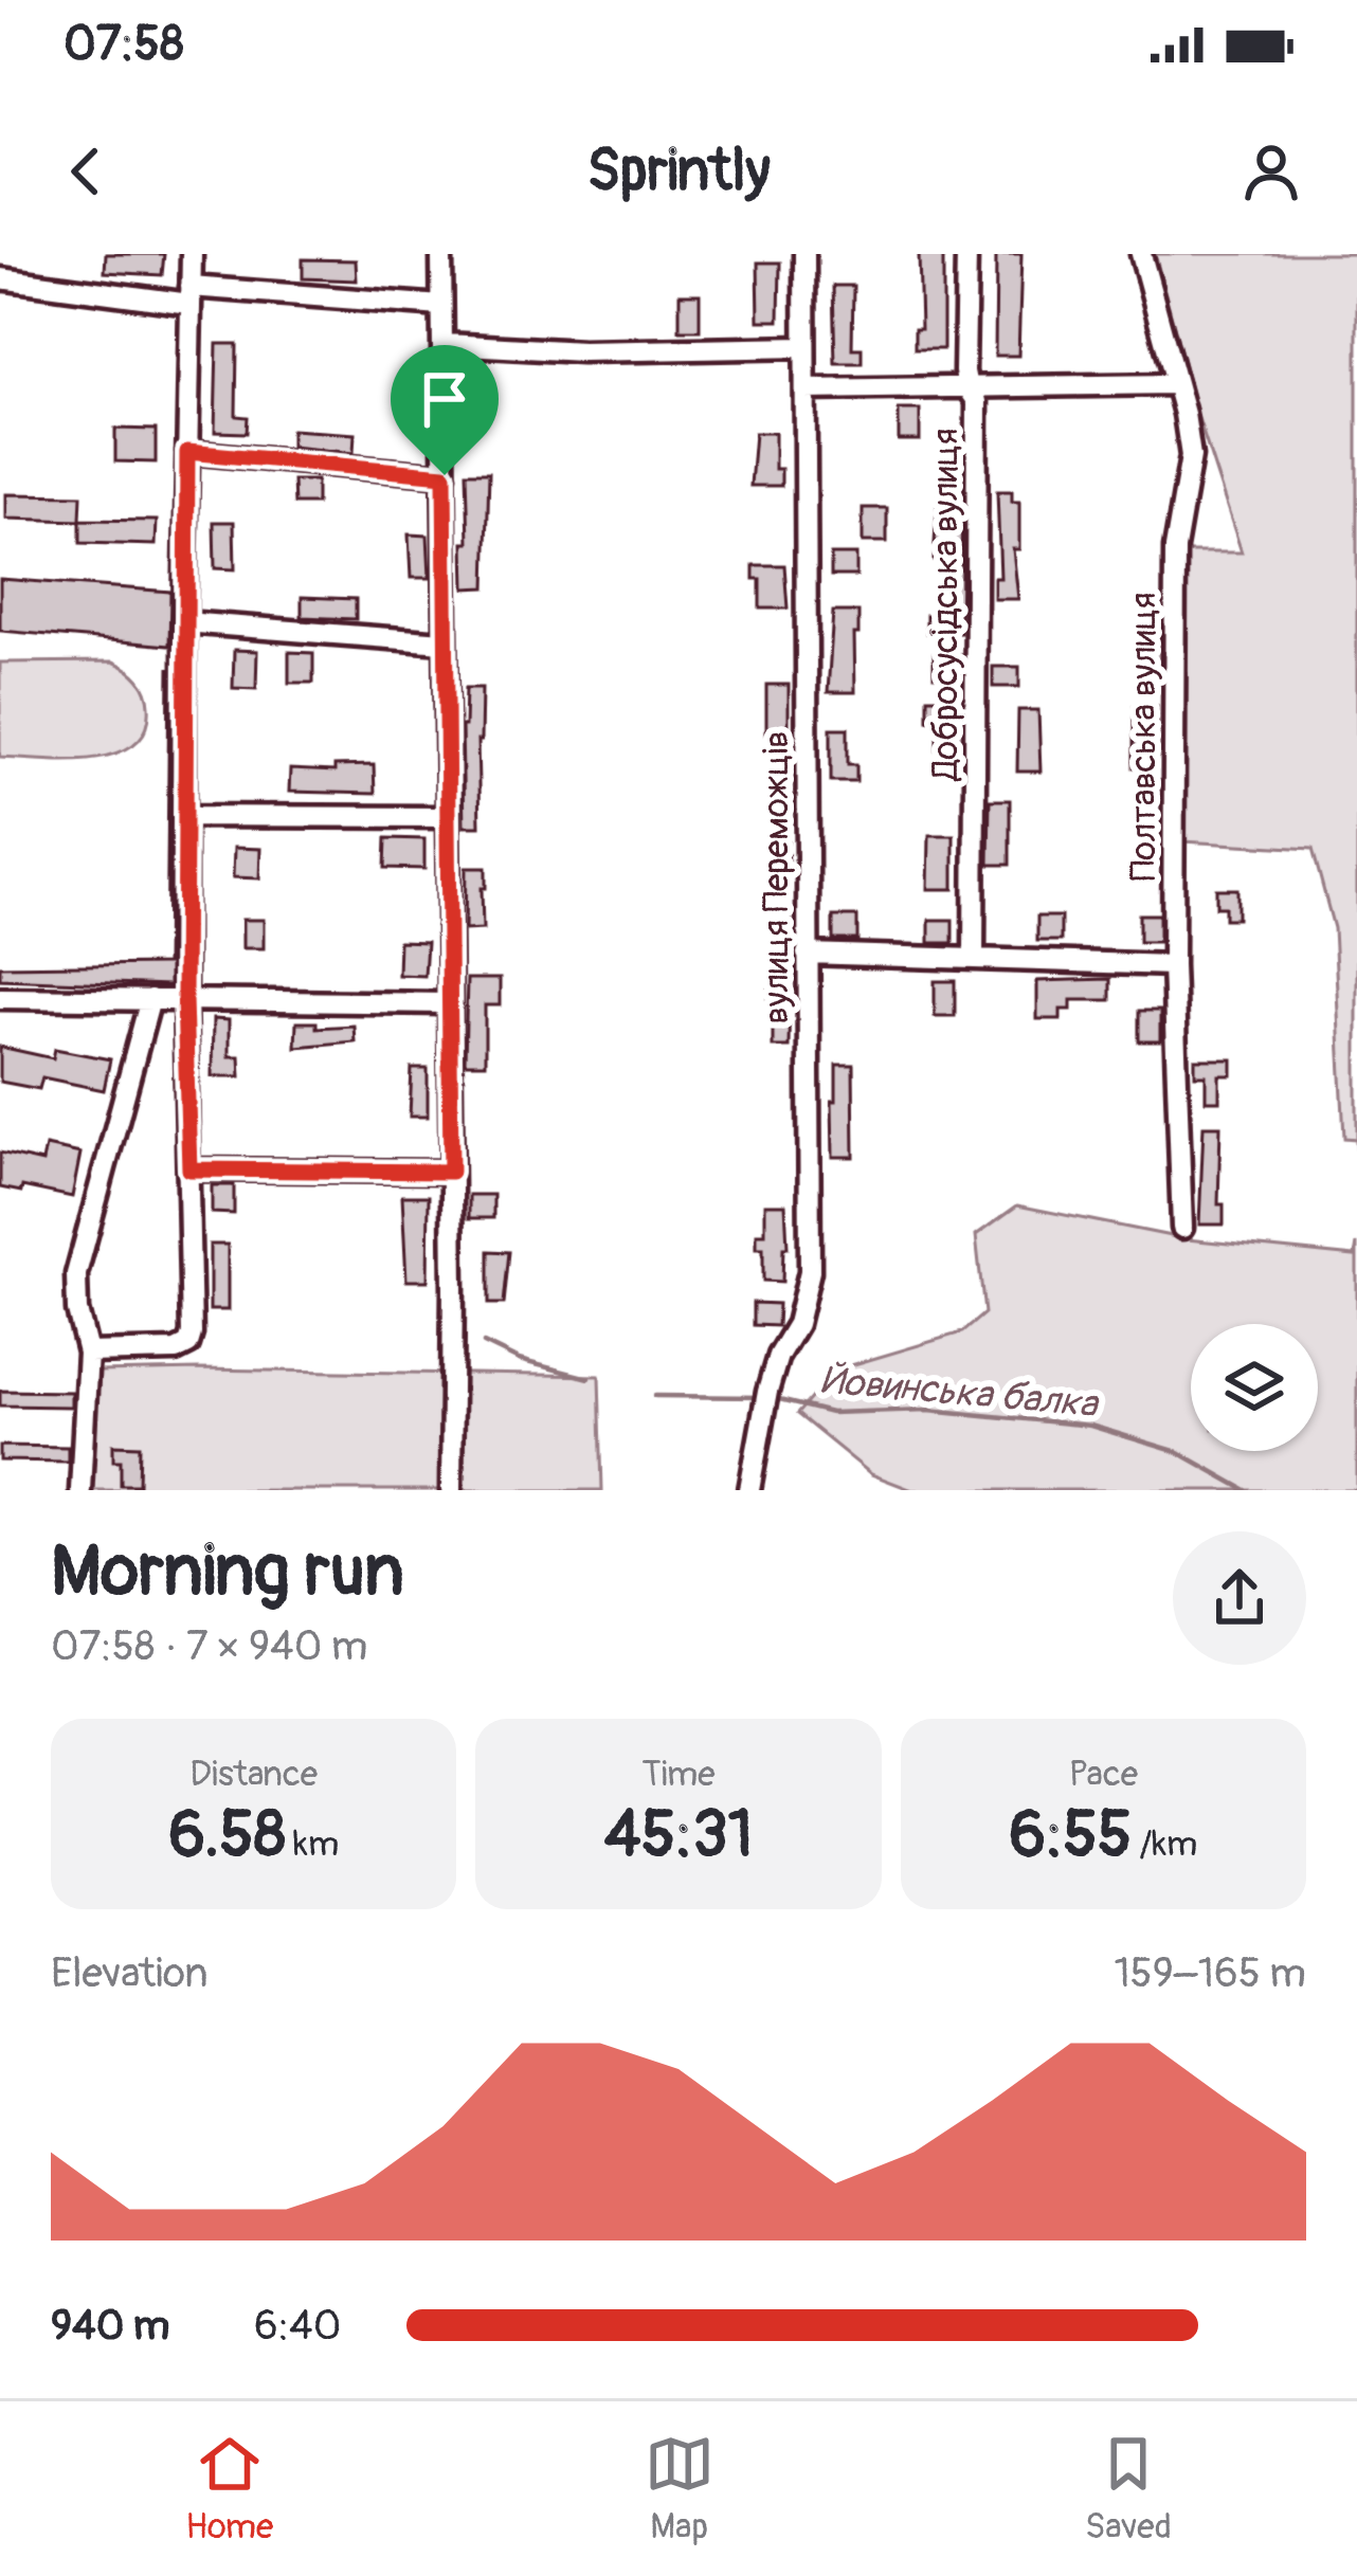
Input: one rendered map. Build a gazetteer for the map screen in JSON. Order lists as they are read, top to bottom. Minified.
{"streets":{"street":["Добросусідська вулиця","Полтавська вулиця","вулиця Переможців"]},"water":["Йовинська балка"],"page":{"status":"07:58","header":"Sprintly","heading":["Morning run","07:58 · 7 × 940 m"],"stats":[["Distance","6.58 km"],["Time","45:31"],["Pace","6:55 /km"]],"chart":["Elevation","159–165 m"],"list":[{"name":"940 m","note":"6:40"}],"tabs":["Home","Map","Saved"]}}
